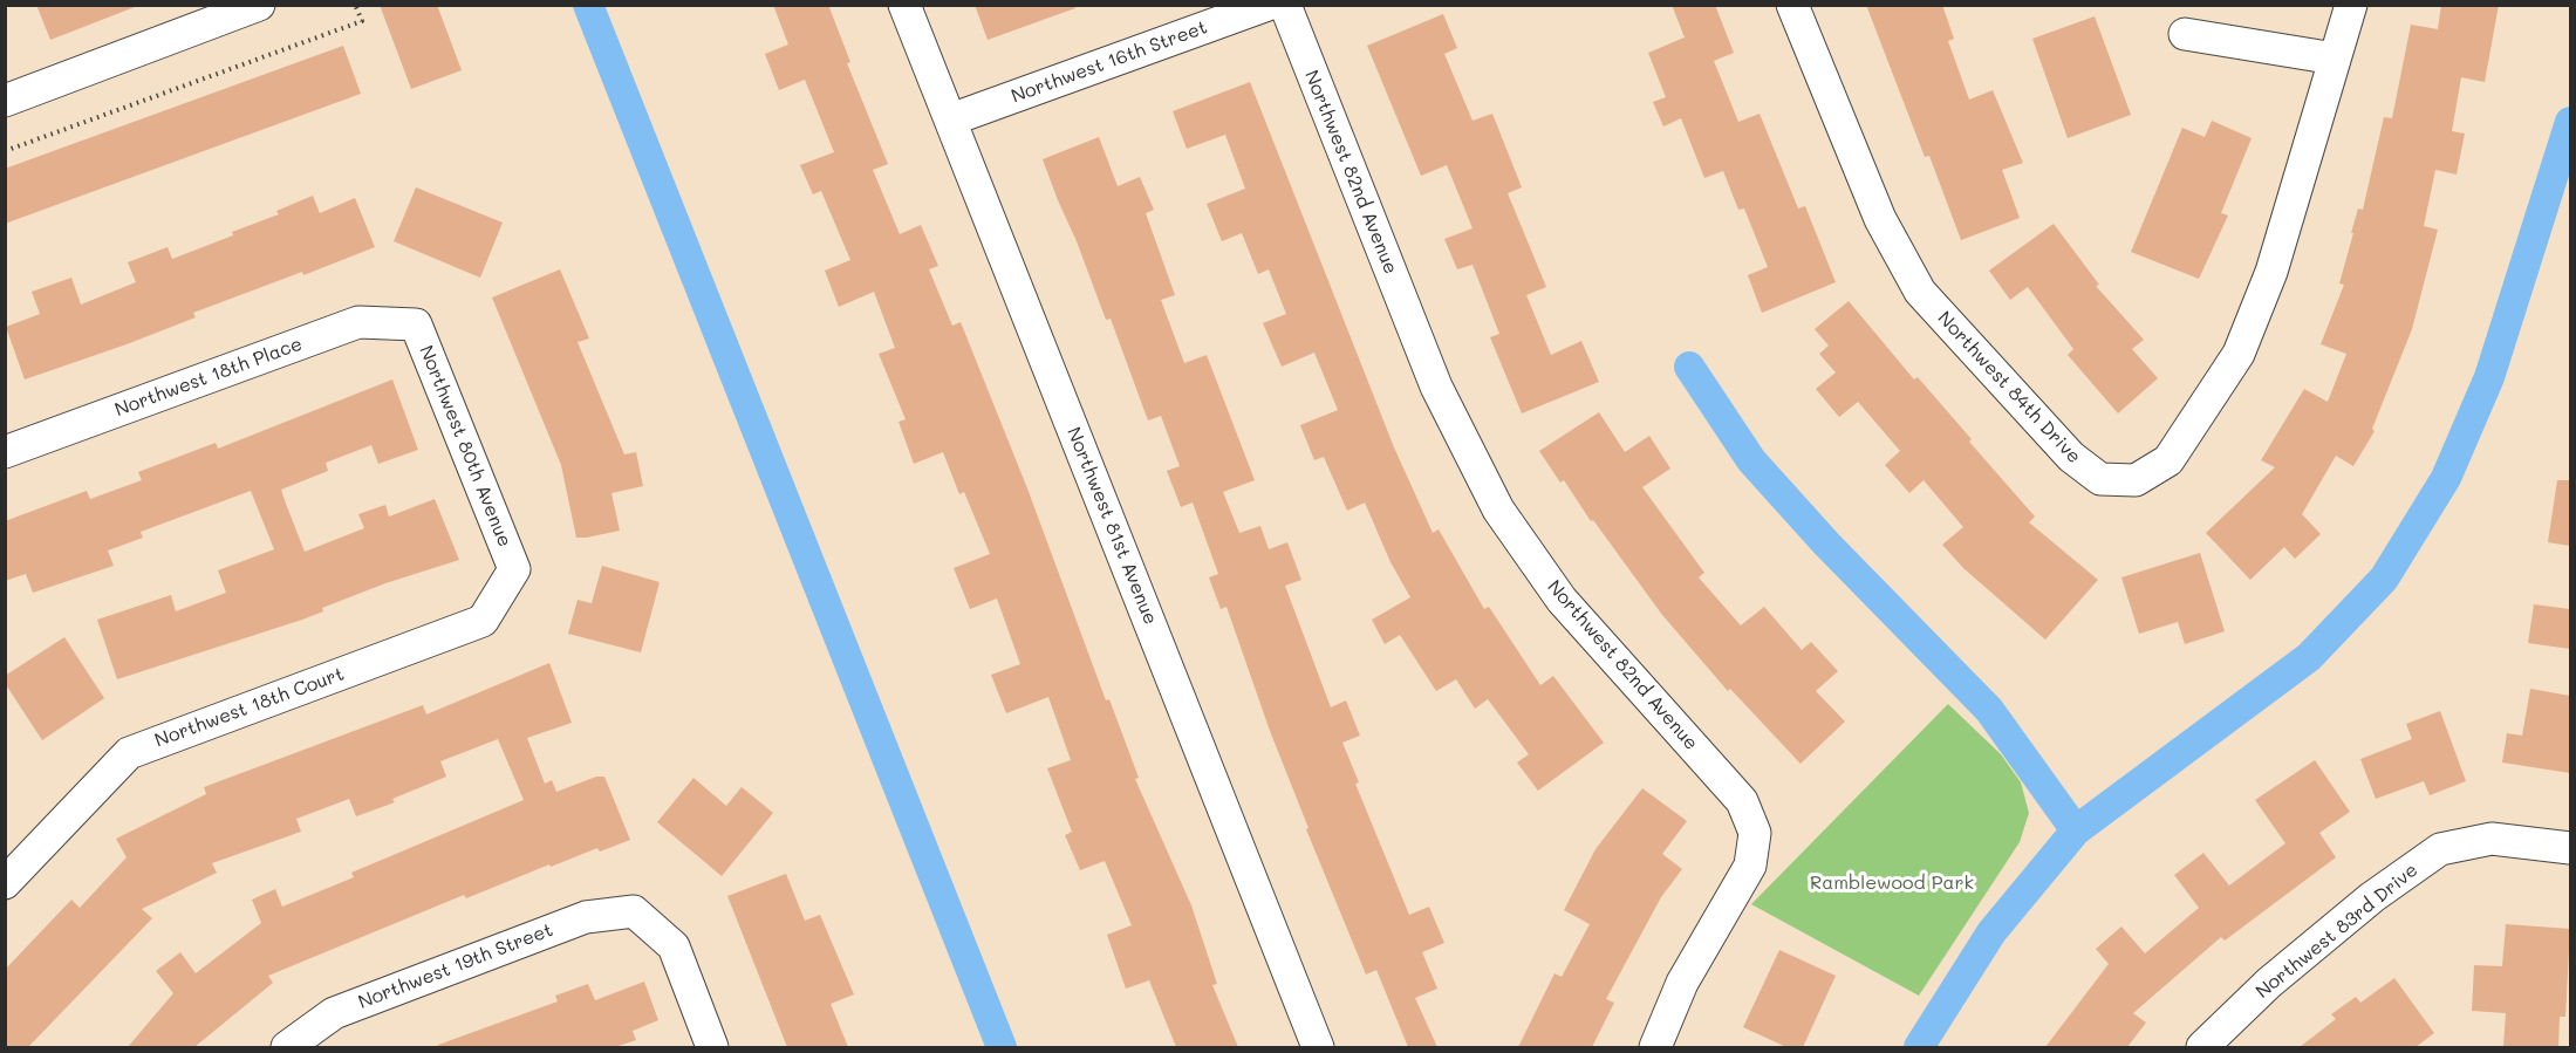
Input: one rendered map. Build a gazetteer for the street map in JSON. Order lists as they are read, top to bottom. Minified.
{"streets":{"street":["Northwest 16th Street","Northwest 82nd Avenue","Northwest 18th Place","Northwest 84th Drive","Northwest 80th Avenue","Northwest 81st Avenue","Northwest 18th Court","Northwest 83rd Drive","Northwest 19th Street"]},"crossings":[["Northwest 16th Street","Northwest 81st Avenue"],["Northwest 18th Place","Northwest 80th Avenue"],["Northwest 80th Avenue","Northwest 18th Court"]],"parks":["Ramblewood Park"]}
